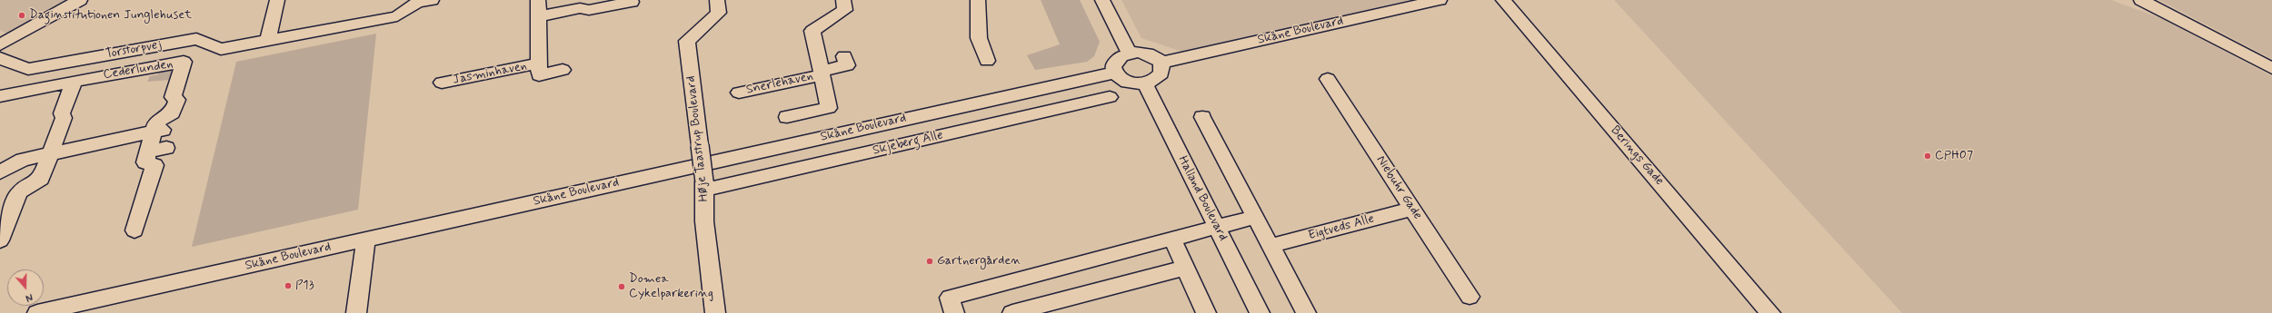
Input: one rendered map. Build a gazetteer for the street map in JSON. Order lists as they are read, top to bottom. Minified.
{"streets":{"street":["Skåne Boulevard","Torstorpvej","Cederlunden","Jasminhaven","Snerlehaven","Høje Taastrup Boulevard","Skjeberg Alle","Berings Gade","Niebuhr Gade","Halland Boulevard","Eigtveds Alle"]},"crossings":[["Skåne Boulevard","Halland Boulevard"],["Høje Taastrup Boulevard","Skjeberg Alle"],["Niebuhr Gade","Eigtveds Alle"]],"places":["Daginstitutionen Junglehuset","CPH07","Gartnergården","P13","Domea Cykelparkering"],"north":"bottom"}
